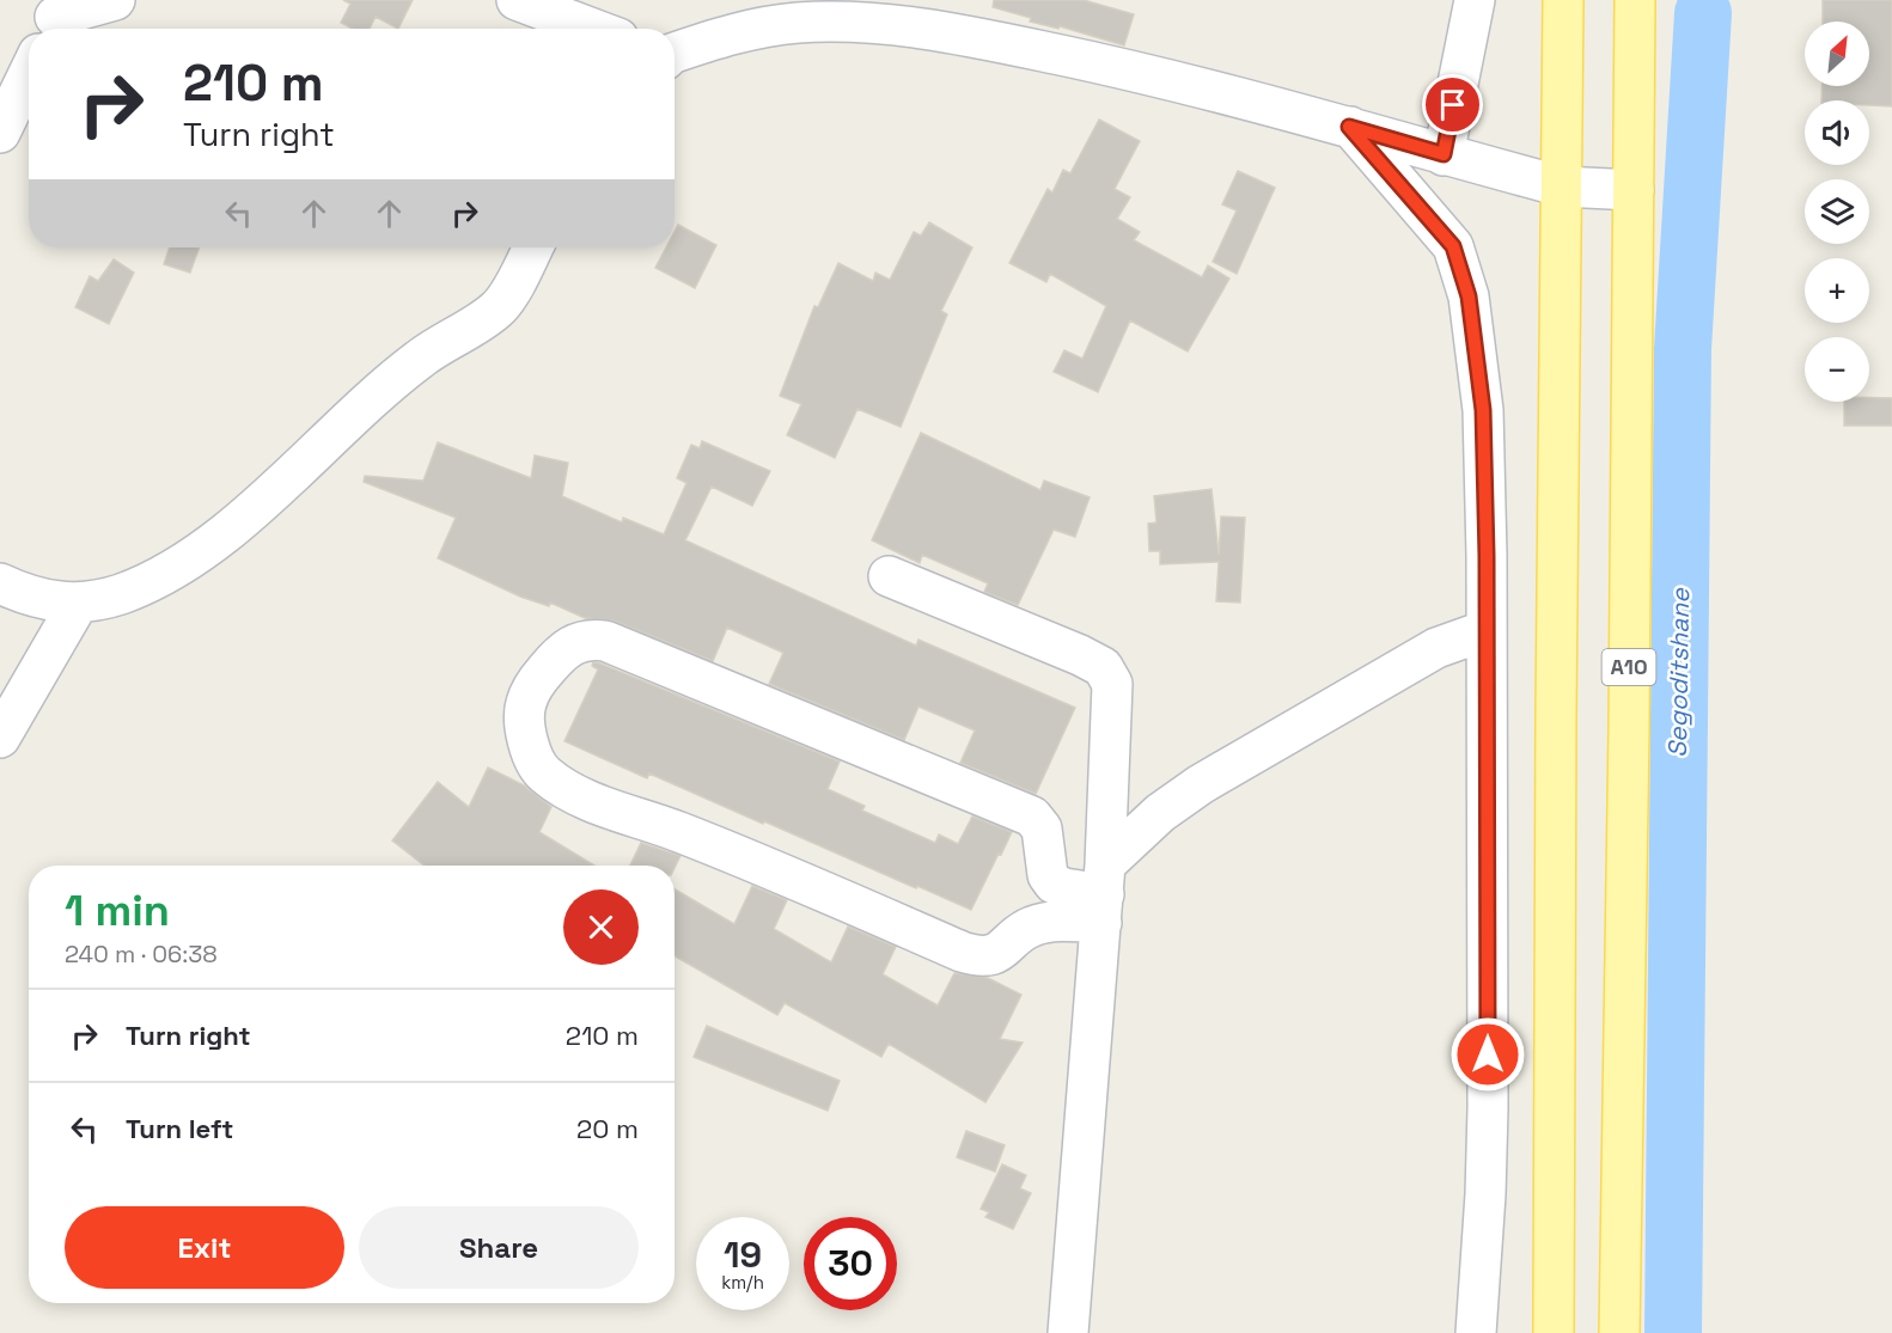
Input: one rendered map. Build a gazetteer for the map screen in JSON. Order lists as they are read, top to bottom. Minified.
{"streets":{"main road":["A10"]},"water":["Segoditshane"],"north":"top right","page":{"map_buttons":["+","−"],"turn":["210 m","Turn right"],"heading":["1 min","240 m · 06:38"],"list":[{"name":"Turn right","value":"210 m"},{"name":"Turn left","value":"20 m"}],"buttons":["Exit","Share"],"speed":"19 km/h","limit":"30"}}
